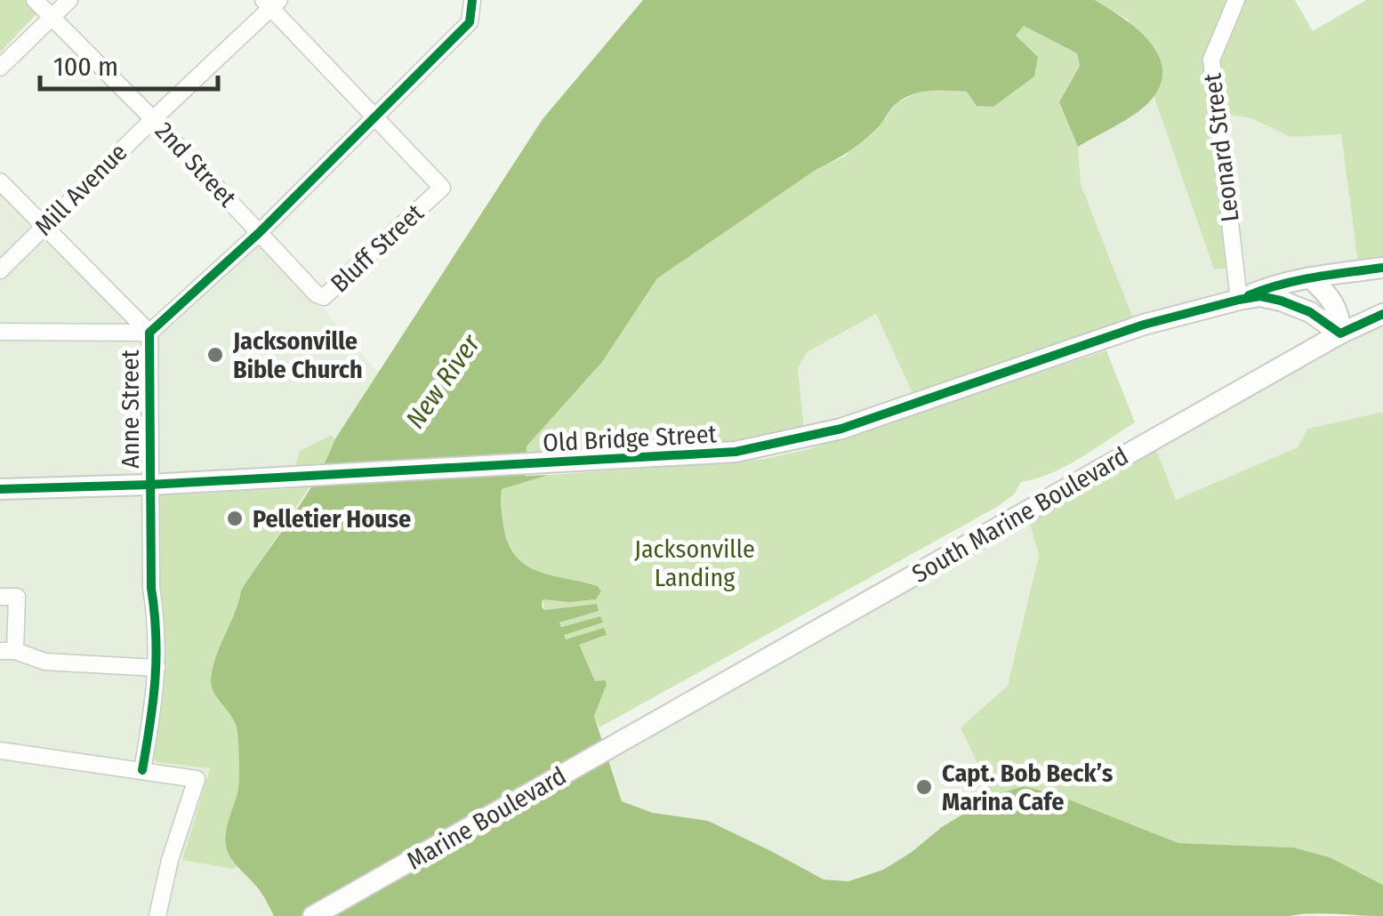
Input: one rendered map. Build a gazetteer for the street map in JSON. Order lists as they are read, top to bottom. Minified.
{"streets":{"main road":["Old Bridge Street","South Marine Boulevard","Marine Boulevard"],"street":["Leonard Street","2nd Street","Mill Avenue","Bluff Street","Anne Street"]},"crossings":[["Leonard Street","Old Bridge Street"],["2nd Street","Mill Avenue"],["2nd Street","Bluff Street"],["2nd Street","Anne Street"],["Bluff Street","Anne Street"],["Anne Street","Old Bridge Street"],["Old Bridge Street","South Marine Boulevard"],["South Marine Boulevard","Marine Boulevard"]],"water":["New River"],"parks":["Jacksonville Landing"],"places":["Jacksonville Bible Church","Pelletier House","Capt. Bob Beck’s Marina Cafe"],"scale_bar":"100 m"}
